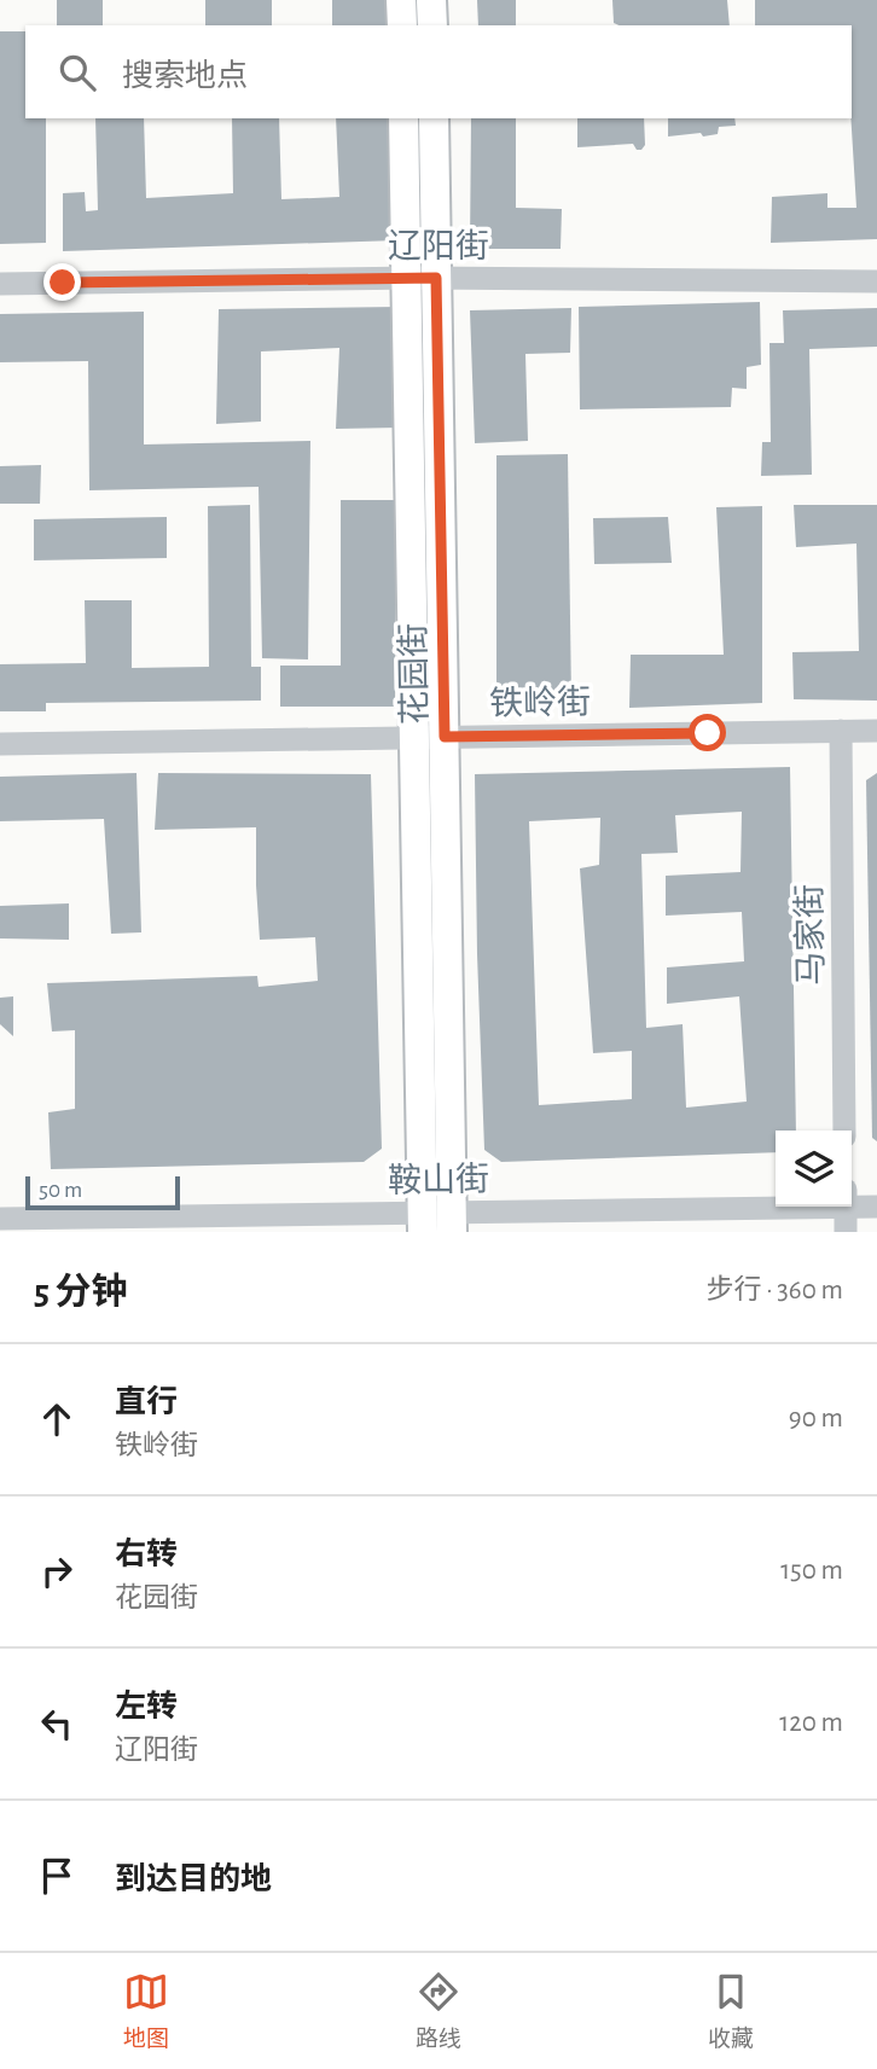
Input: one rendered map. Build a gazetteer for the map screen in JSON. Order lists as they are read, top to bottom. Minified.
{"streets":{"main road":["花园街"],"street":["辽阳街","铁岭街","马家街","鞍山街"]},"crossings":[["辽阳街","花园街"],["花园街","铁岭街"],["花园街","鞍山街"],["铁岭街","马家街"]],"scale_bar":"50 m","page":{"search":"搜索地点","scale":"50 m","heading":["5 分钟","步行 · 360 m"],"list":[["直行","铁岭街","90 m"],["右转","花园街","150 m"],["左转","辽阳街","120 m"],"到达目的地"],"nav":["地图","路线","收藏"]}}
